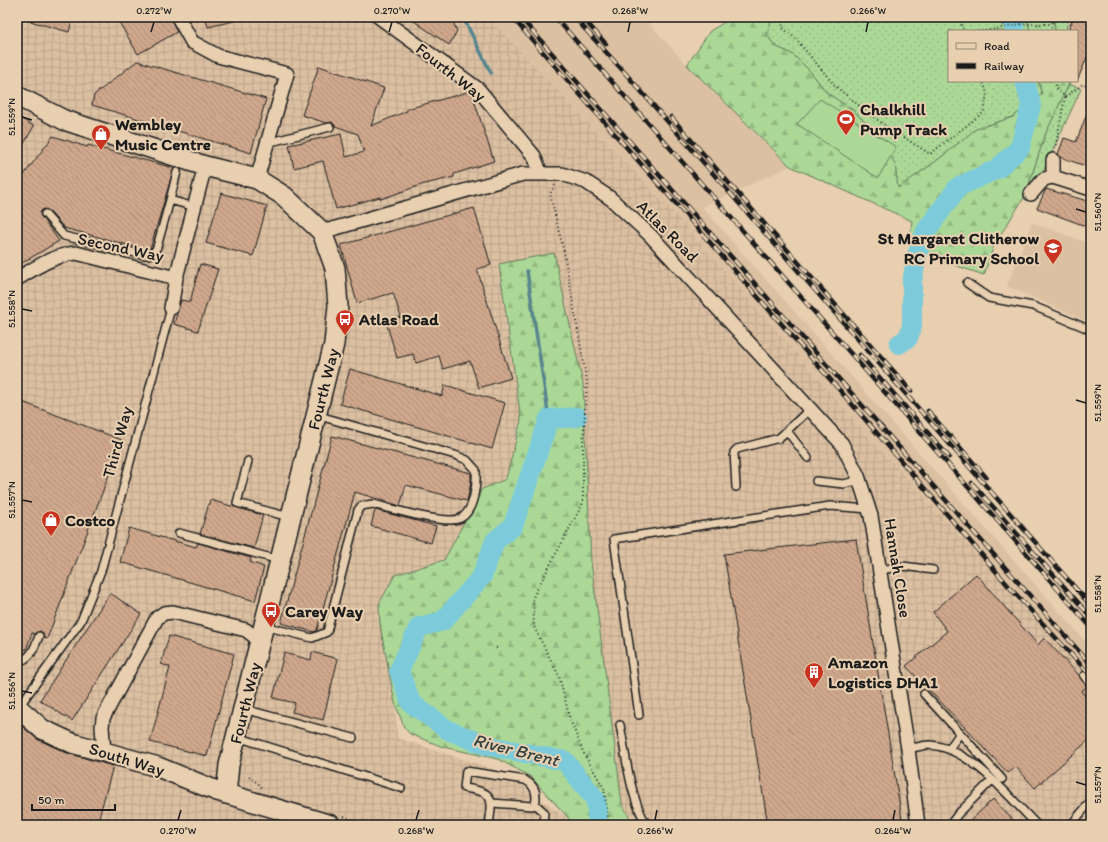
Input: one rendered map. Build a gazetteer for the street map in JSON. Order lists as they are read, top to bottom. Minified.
{"streets":{"main road":["Fourth Way","South Way"],"street":["Atlas Road","Second Way","Third Way","Hannah Close"]},"crossings":[["Fourth Way","Atlas Road"],["Fourth Way","Third Way"],["Fourth Way","South Way"],["Atlas Road","Hannah Close"],["Second Way","Third Way"],["Third Way","South Way"]],"water":["River Brent"],"places":{"sports":["Chalkhill Pump Track"],"shop":["Wembley Music Centre","Costco"],"school or university":["St Margaret Clitherow RC Primary School"],"bus stop":["Atlas Road","Carey Way"],"building":["Amazon Logistics DHA1"]},"legend":["Road","Railway"],"scale_bar":"50 m","coordinates":["0.272°W","0.270°W","0.268°W","0.266°W","51.559°N","51.560°N","51.558°N","51.557°N","51.556°N","0.264°W"]}
